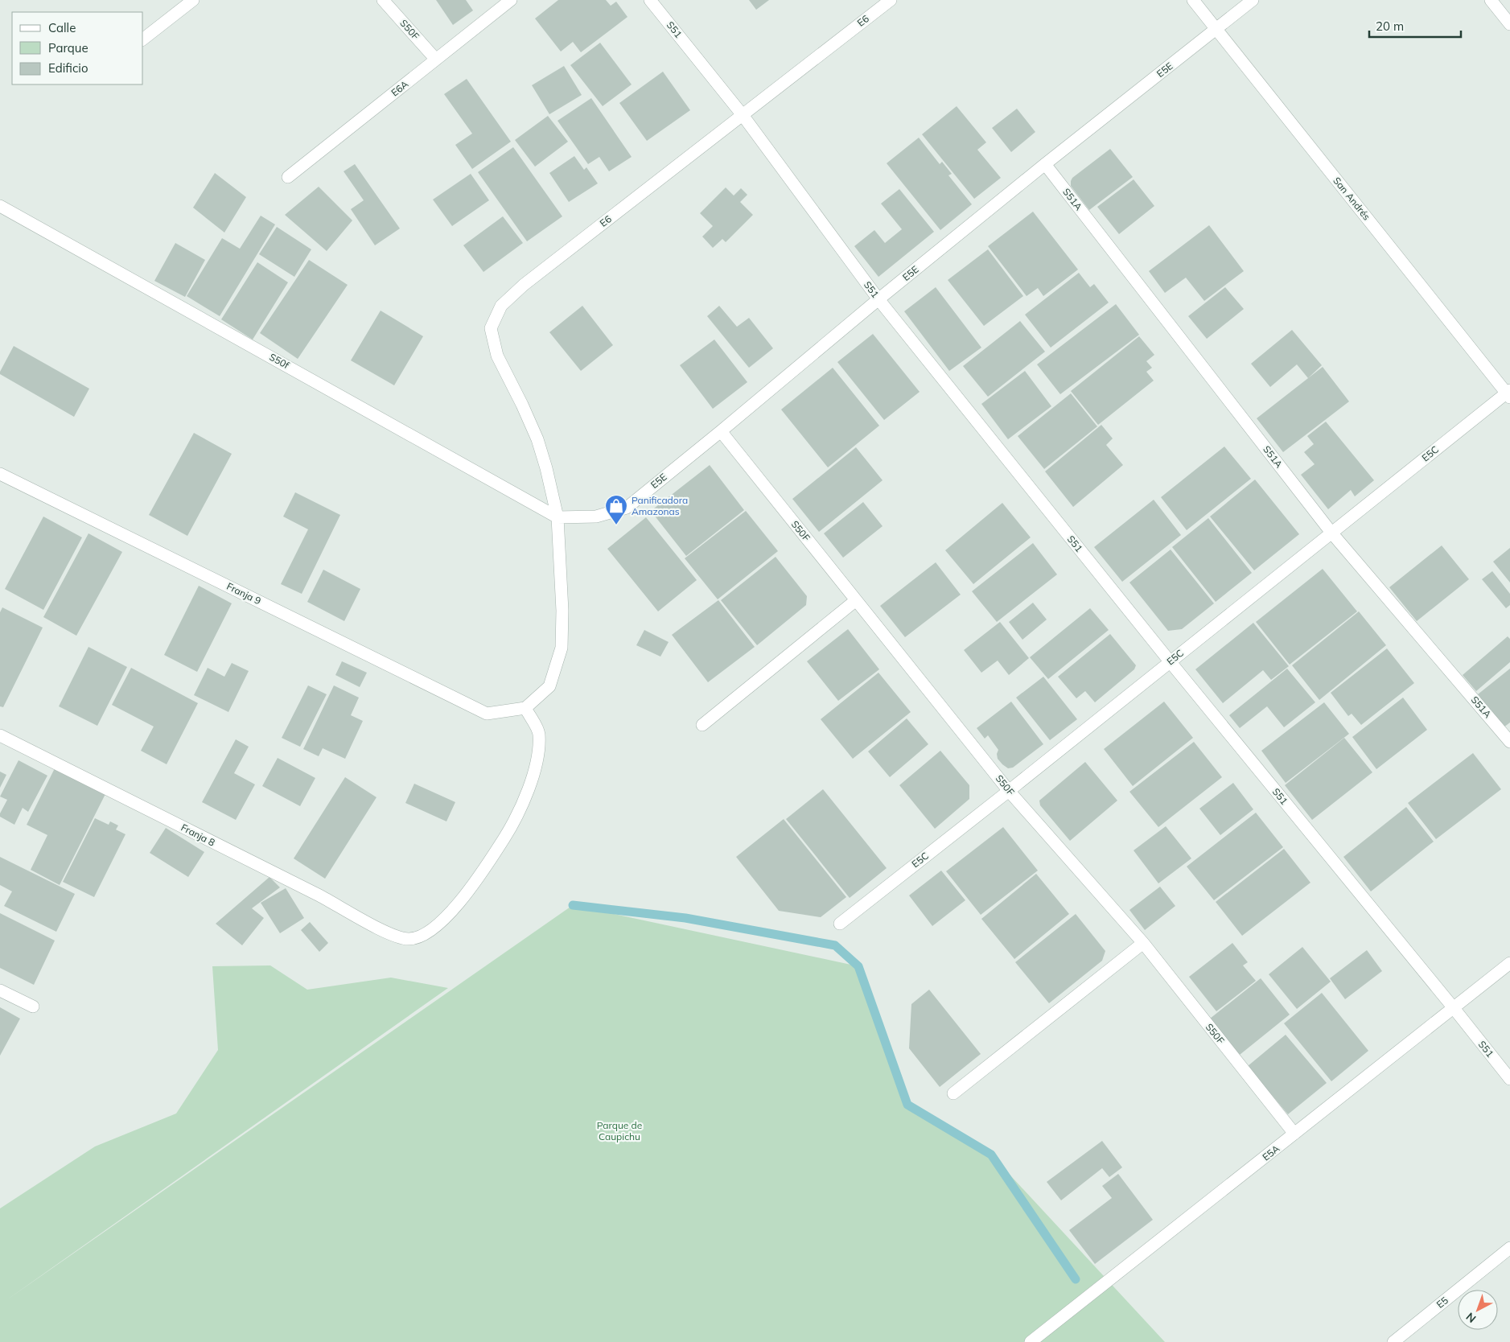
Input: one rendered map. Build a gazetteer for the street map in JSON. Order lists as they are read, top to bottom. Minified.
{"streets":{"street":["E6","S50F","S51","E5E","E6A","San Andrés","S51A","S50f","E5C","Franja 9","Franja 8","E5A","E5"]},"crossings":[["E6","S51"],["E6","E5E"],["E6","S50f"],["E6","Franja 9"],["E6","Franja 8"],["S50F","E5E"],["S50F","E6A"],["S50F","E5C"],["S50F","E5A"],["S51","E5E"],["S51","E5C"],["S51","E5A"],["E5E","San Andrés"],["E5E","S51A"],["E5E","S50f"],["San Andrés","E5C"],["S51A","E5C"],["Franja 9","Franja 8"]],"parks":["Parque de Caupichu"],"places":{"shop":["Panificadora Amazonas"]},"legend":["Calle","Parque","Edificio"],"scale_bar":"20 m","north":"bottom left"}
